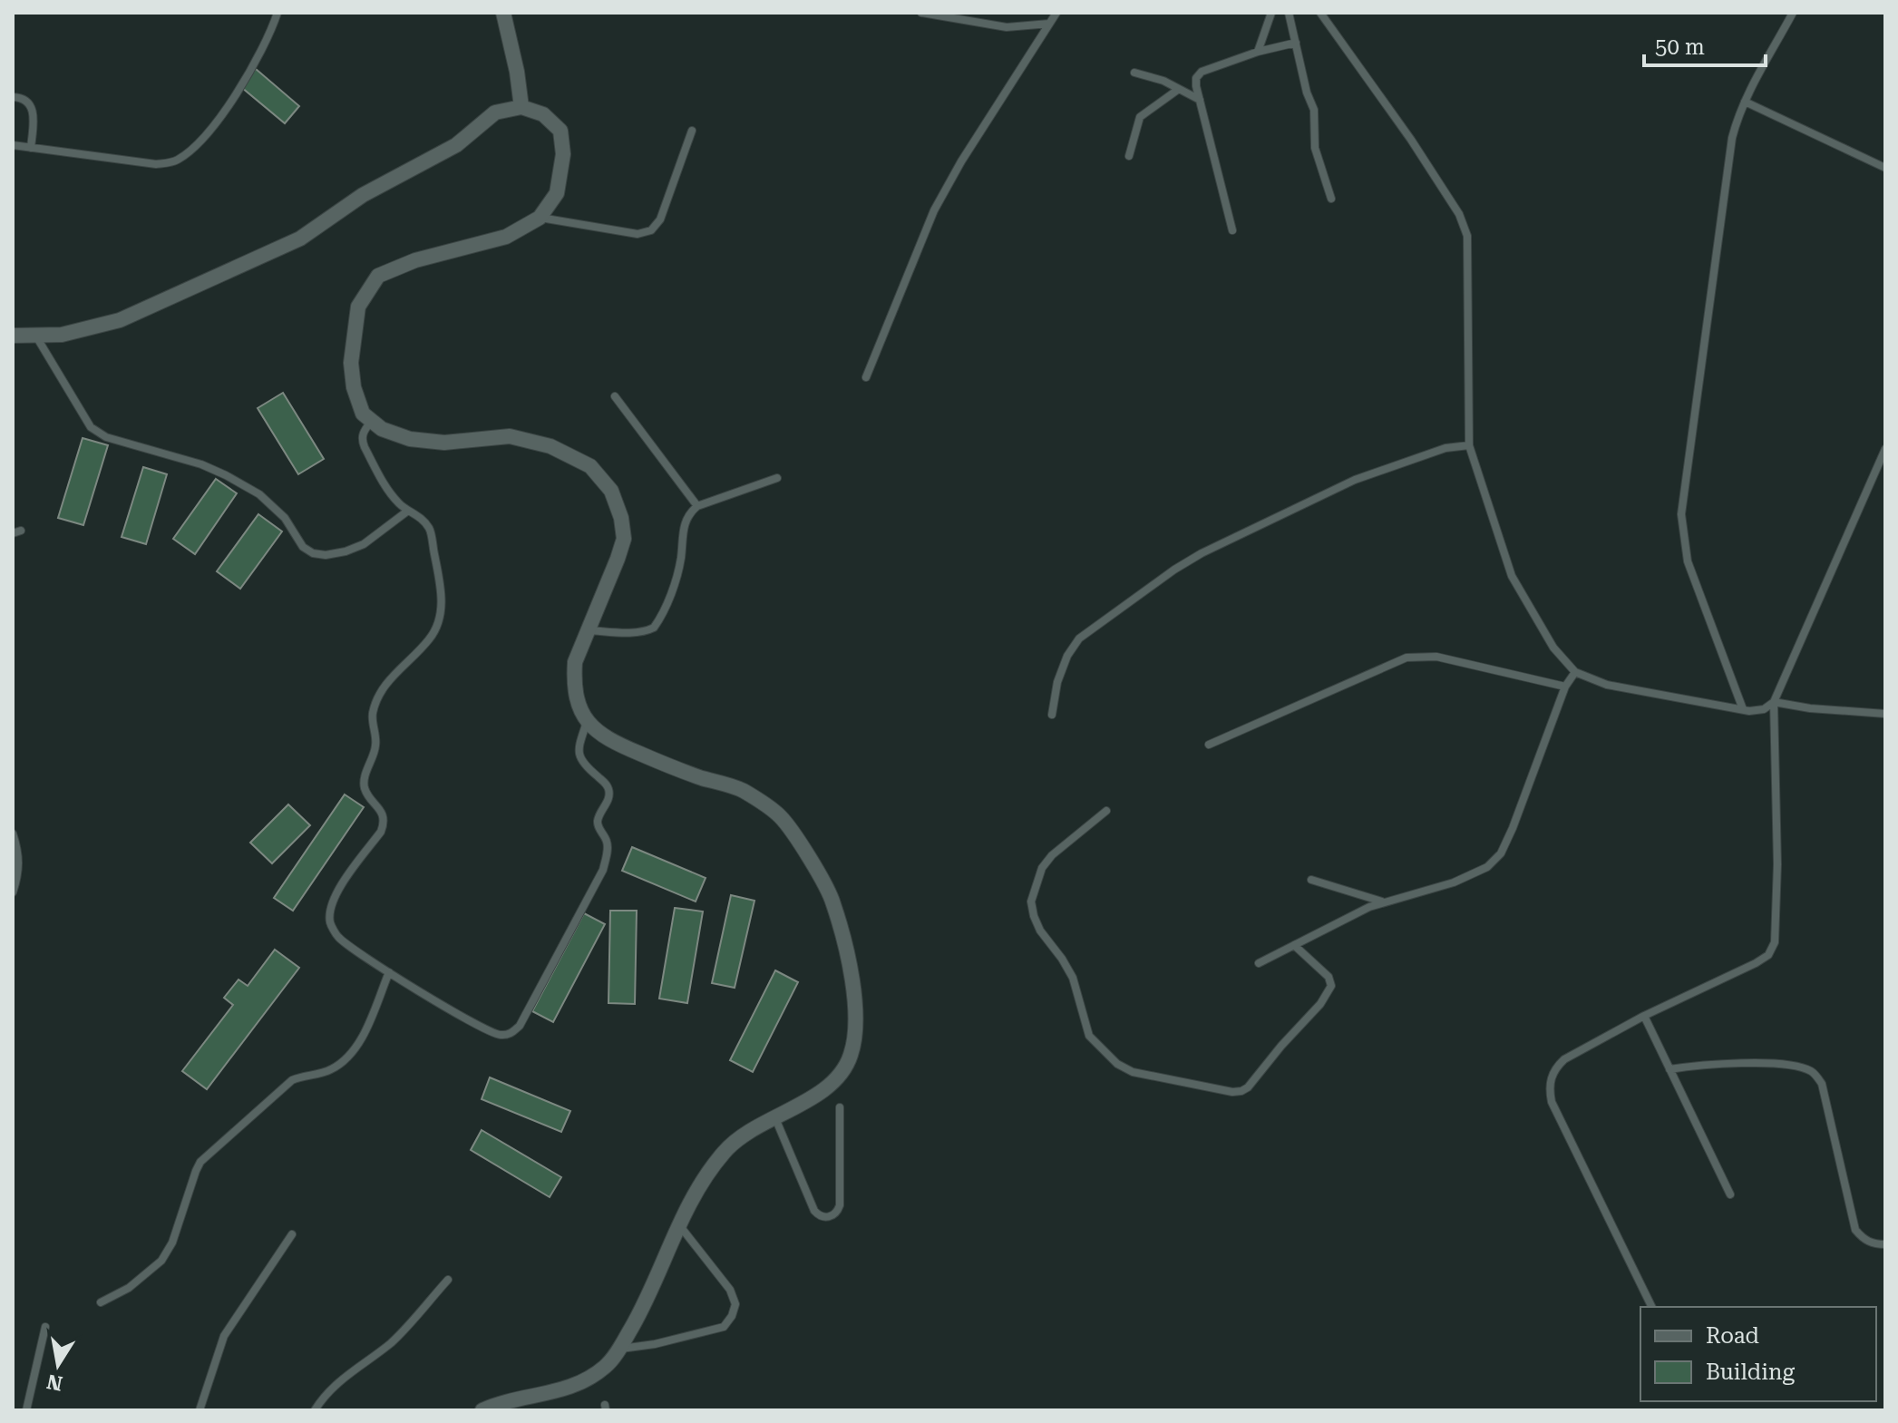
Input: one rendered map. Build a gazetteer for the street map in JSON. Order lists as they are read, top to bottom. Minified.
{"legend":["Road","Building"],"scale_bar":"50 m","north":"bottom"}
